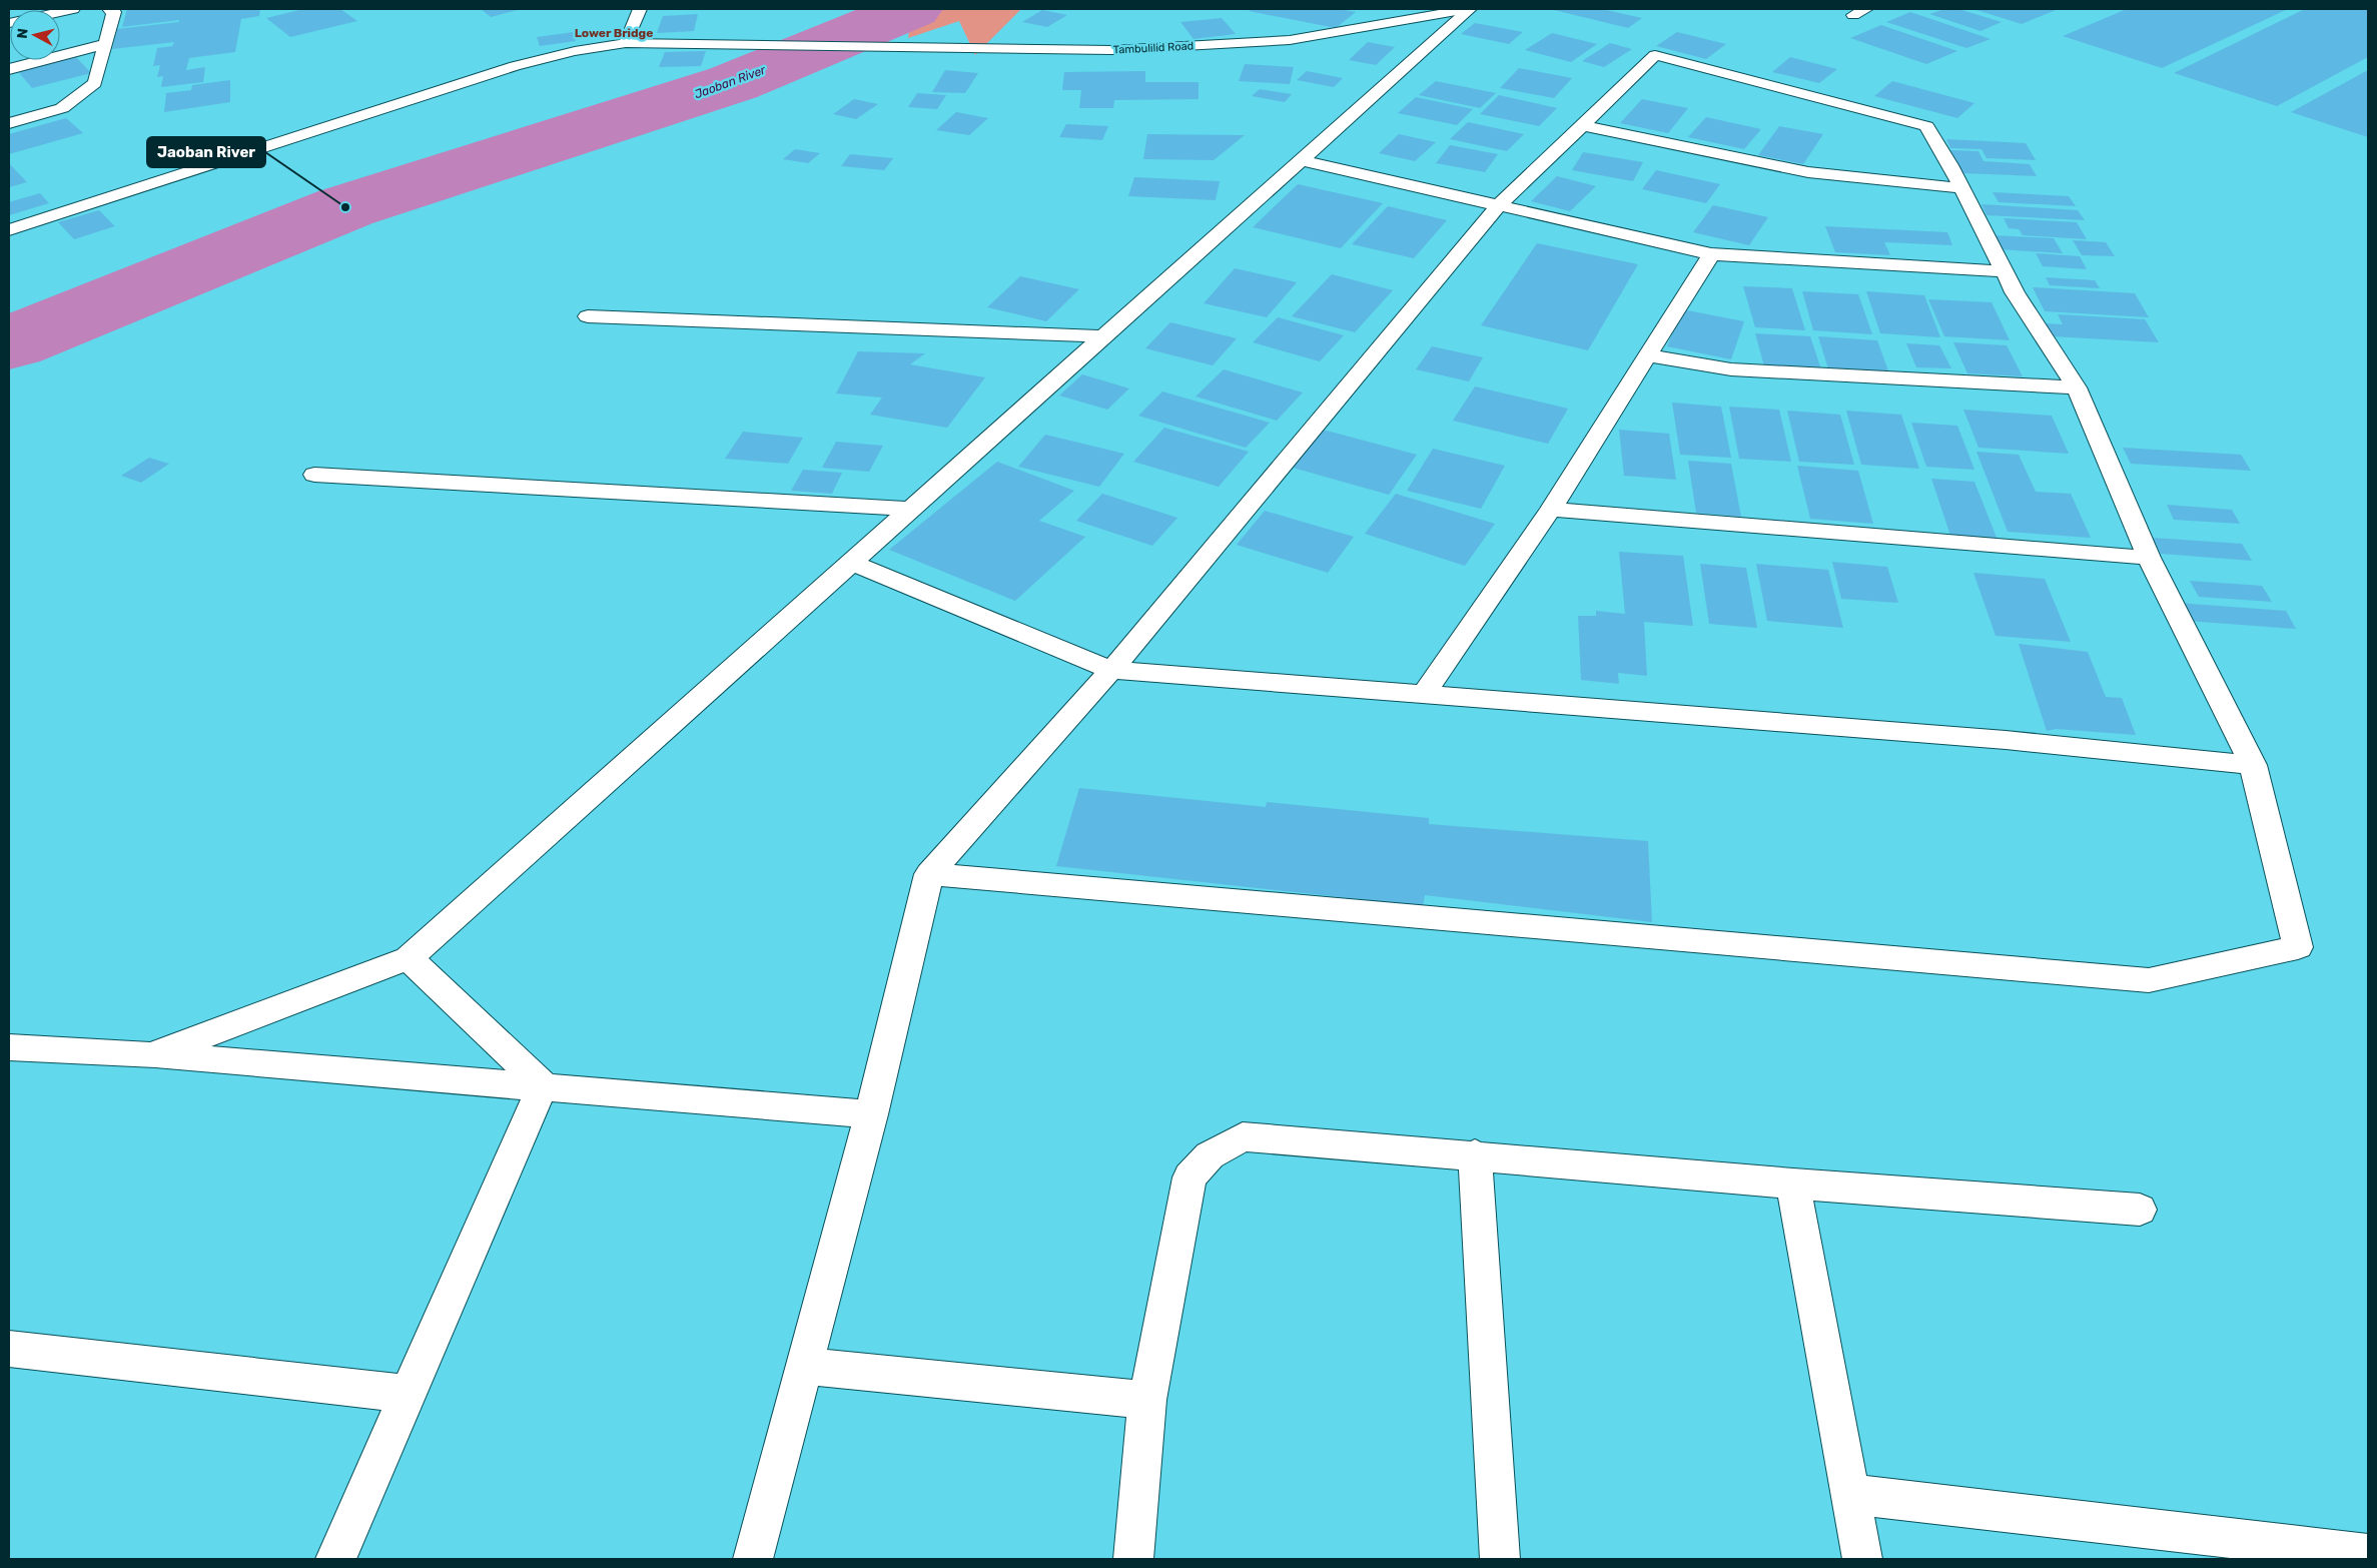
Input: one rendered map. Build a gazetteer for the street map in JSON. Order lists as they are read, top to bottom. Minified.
{"streets":{"street":["Tambulilid Road"]},"districts":["Lower Bridge"],"water":["Jaoban River"],"places":["Jaoban River"],"north":"left"}
